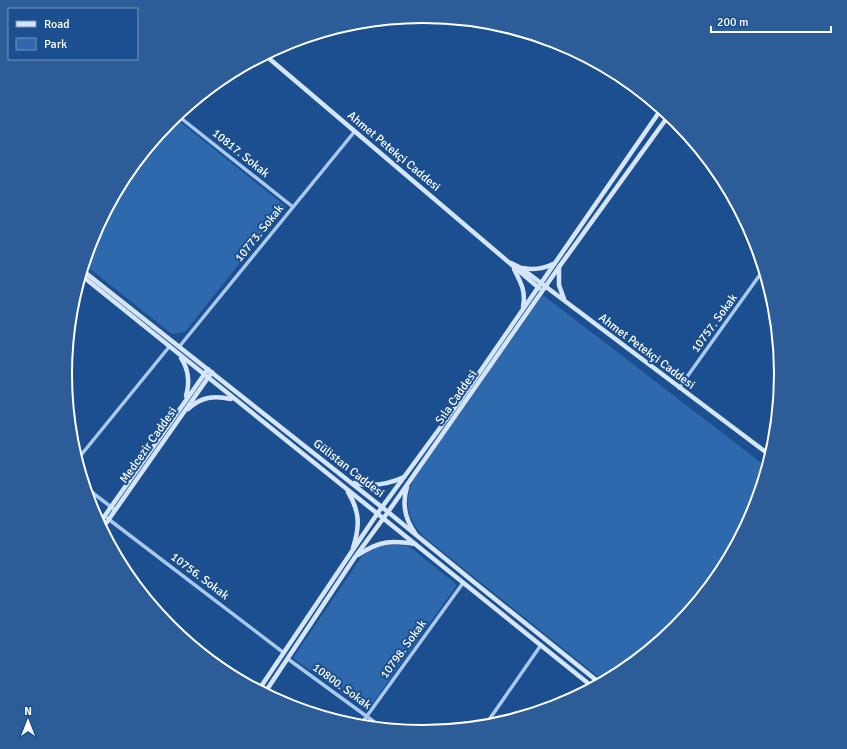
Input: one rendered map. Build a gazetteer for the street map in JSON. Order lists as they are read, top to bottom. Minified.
{"streets":{"street":["Ahmet Petekçi Caddesi","10817. Sokak","10773. Sokak","10757. Sokak","Sıla Caddesi","Medcezir Caddesi","Gülistan Caddesi","10756. Sokak","10798. Sokak","10800. Sokak"]},"crossings":[["Ahmet Petekçi Caddesi","10773. Sokak"],["Ahmet Petekçi Caddesi","10757. Sokak"],["Ahmet Petekçi Caddesi","Sıla Caddesi"],["10817. Sokak","10773. Sokak"],["10773. Sokak","Gülistan Caddesi"],["Sıla Caddesi","Gülistan Caddesi"],["Sıla Caddesi","10756. Sokak"],["Sıla Caddesi","10800. Sokak"],["Medcezir Caddesi","Gülistan Caddesi"],["Medcezir Caddesi","10756. Sokak"],["Gülistan Caddesi","10798. Sokak"],["10798. Sokak","10800. Sokak"]],"legend":["Road","Park"],"scale_bar":"200 m","north":"top"}
